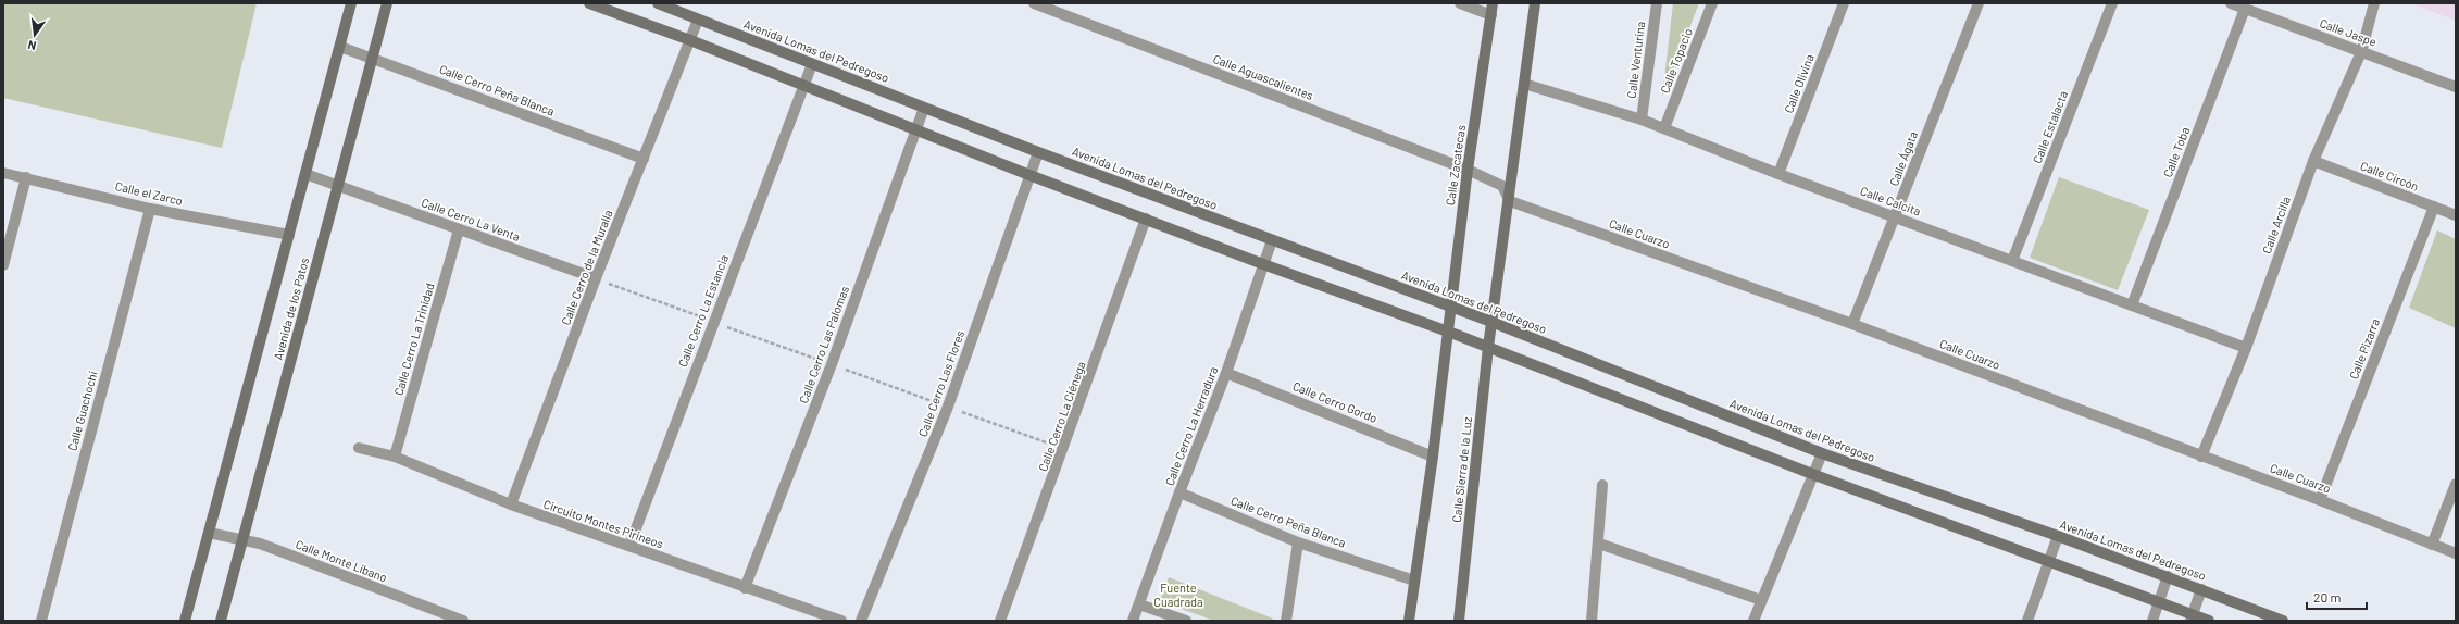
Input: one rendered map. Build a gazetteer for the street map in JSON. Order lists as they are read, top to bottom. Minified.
{"streets":{"street":["Calle Jaspe","Avenida Lomas del Pedregoso","Calle Venturina","Calle Topacio","Calle Aguascalientes","Calle Olivina","Calle Cerro Peña Blanca","Calle Estalacta","Calle Toba","Calle Ágata","Calle Zacatecas","Calle Circón","Calle el Zarco","Calle Calcita","Calle Cerro La Venta","Calle Arcilla","Calle Cuarzo","Calle Cerro de la Muralla","Avenida de los Patos","Calle Cerro La Estancia","Calle Cerro La Trinidad","Calle Cerro Las Palomas","Calle Pizarra","Calle Cerro Las Flores","Calle Cerro Gordo","Calle Guachochi","Calle Cerro La Ciénega","Calle Cerro La Herradura","Calle Sierra de la Luz","Circuito Montes Pirineos","Calle Monte Líbano"]},"crossings":[["Calle Jaspe","Calle Toba"],["Calle Jaspe","Calle Arcilla"],["Avenida Lomas del Pedregoso","Calle Zacatecas"],["Avenida Lomas del Pedregoso","Calle Cerro de la Muralla"],["Avenida Lomas del Pedregoso","Calle Cerro La Estancia"],["Avenida Lomas del Pedregoso","Calle Cerro Las Palomas"],["Avenida Lomas del Pedregoso","Calle Cerro Las Flores"],["Avenida Lomas del Pedregoso","Calle Cerro La Herradura"],["Avenida Lomas del Pedregoso","Calle Sierra de la Luz"],["Calle Venturina","Calle Calcita"],["Calle Topacio","Calle Calcita"],["Calle Aguascalientes","Calle Zacatecas"],["Calle Aguascalientes","Calle Cuarzo"],["Calle Olivina","Calle Calcita"],["Calle Cerro Peña Blanca","Calle Cerro de la Muralla"],["Calle Cerro Peña Blanca","Avenida de los Patos"],["Calle Cerro Peña Blanca","Calle Cerro La Herradura"],["Calle Estalacta","Calle Calcita"],["Calle Toba","Calle Calcita"],["Calle Ágata","Calle Calcita"],["Calle Ágata","Calle Cuarzo"],["Calle Circón","Calle Arcilla"],["Calle Circón","Calle Pizarra"],["Calle el Zarco","Avenida de los Patos"],["Calle el Zarco","Calle Guachochi"],["Calle Calcita","Calle Arcilla"],["Calle Cerro La Venta","Calle Cerro de la Muralla"],["Calle Cerro La Venta","Avenida de los Patos"],["Calle Cerro La Venta","Calle Cerro La Trinidad"],["Calle Arcilla","Calle Cuarzo"],["Calle Cuarzo","Calle Pizarra"],["Calle Cerro de la Muralla","Circuito Montes Pirineos"],["Avenida de los Patos","Calle Monte Líbano"],["Calle Cerro La Estancia","Circuito Montes Pirineos"],["Calle Cerro La Trinidad","Circuito Montes Pirineos"],["Calle Cerro Las Palomas","Circuito Montes Pirineos"],["Calle Cerro Gordo","Calle Cerro La Herradura"]],"parks":["Fuente Cuadrada"],"scale_bar":"20 m","north":"bottom"}
